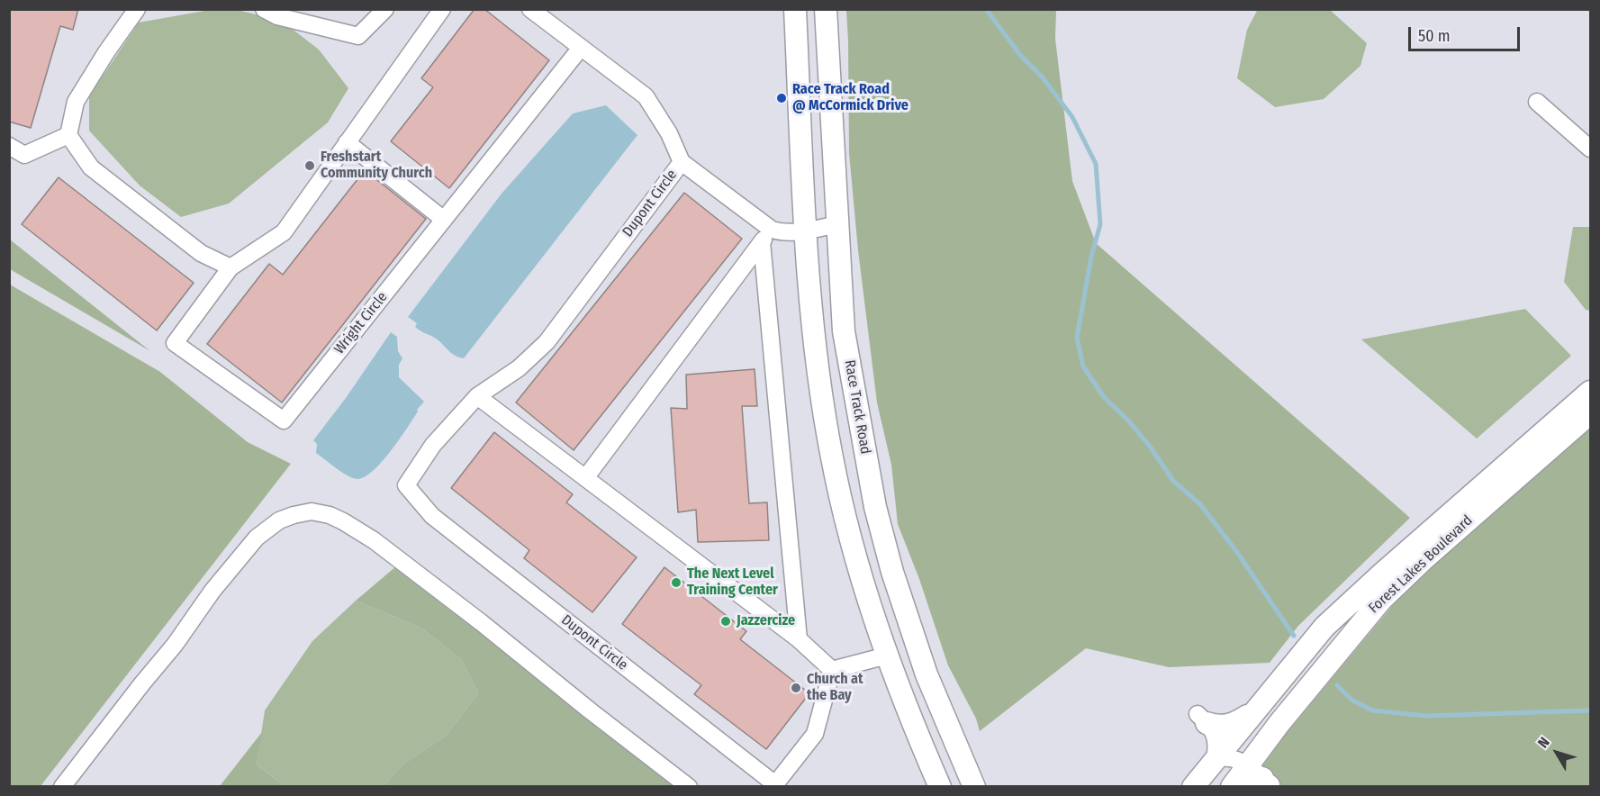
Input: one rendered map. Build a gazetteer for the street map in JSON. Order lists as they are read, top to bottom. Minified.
{"streets":{"main road":["Race Track Road","Forest Lakes Boulevard"],"street":["Dupont Circle","Wright Circle"]},"places":["Race Track Road @ McCormick Drive","Freshstart Community Church","The Next Level Training Center","Jazzercize","Church at the Bay"],"scale_bar":"50 m","north":"top left"}
